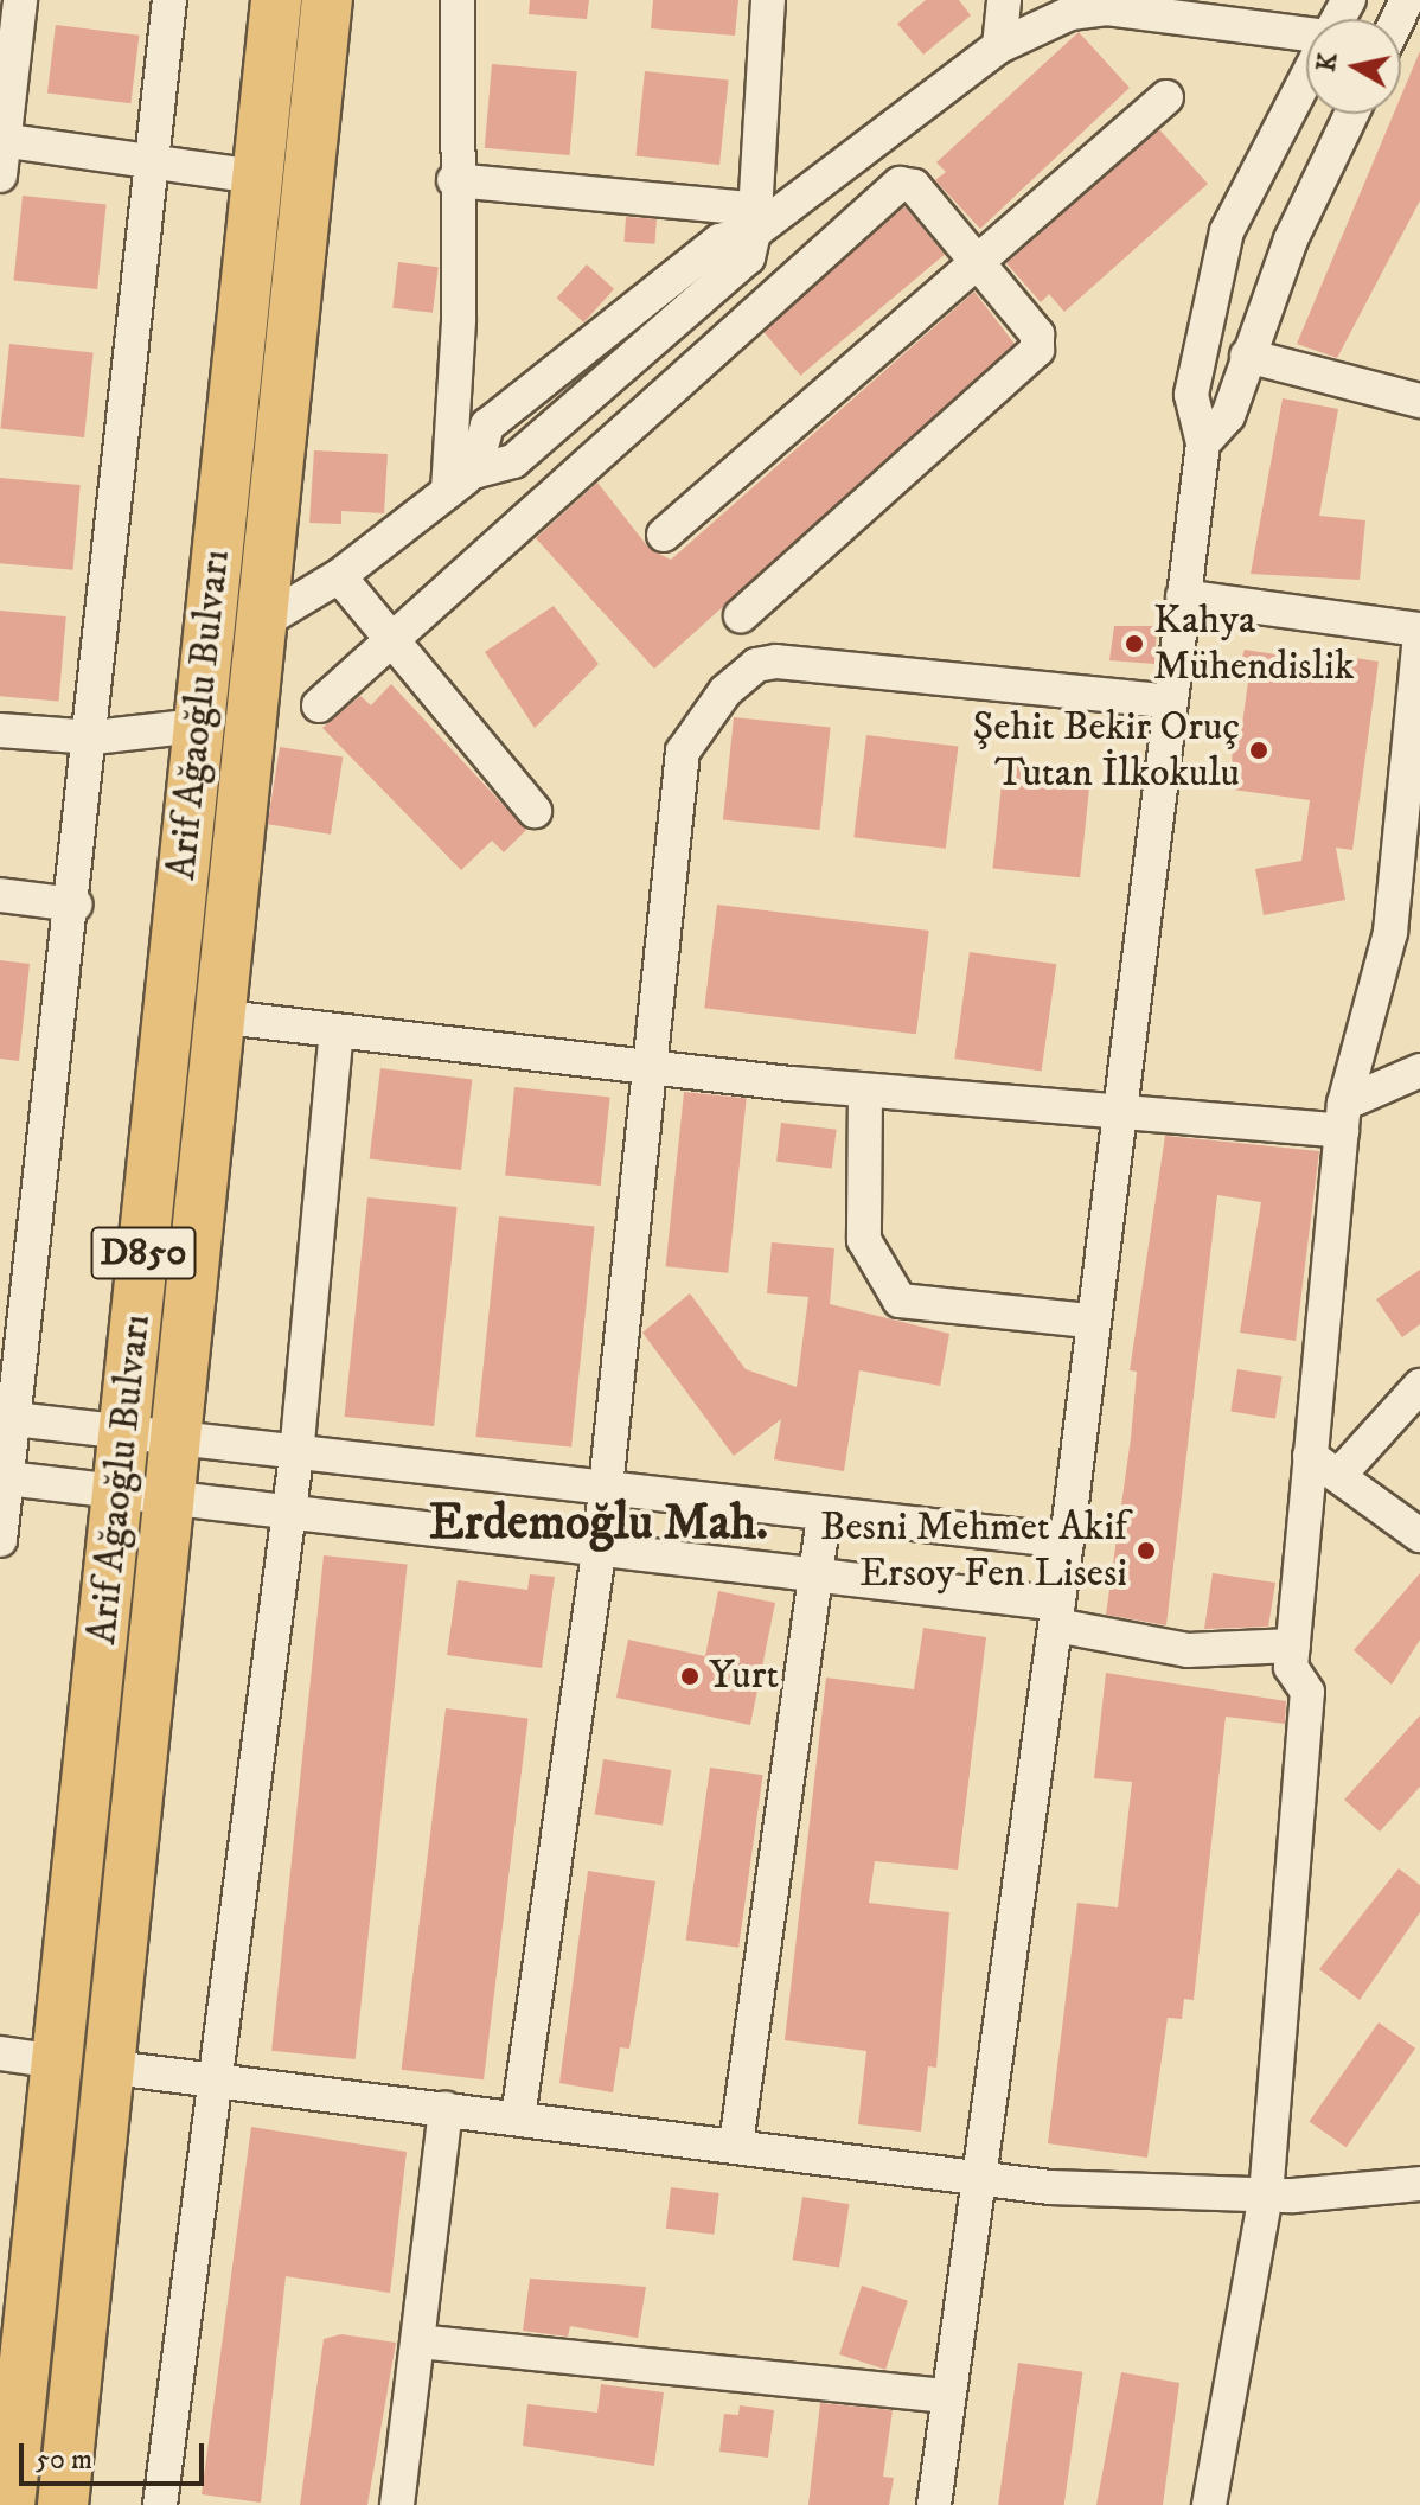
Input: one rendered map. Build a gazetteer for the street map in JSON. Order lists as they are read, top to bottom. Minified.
{"streets":{"highway":["Arif Ağaoğlu Bulvarı","D850"]},"districts":["Erdemoğlu Mah."],"places":["Kahya Mühendislik","Şehit Bekir Oruç Tutan İlkokulu","Besni Mehmet Akif Ersoy Fen Lisesi","Yurt"],"scale_bar":"50 m","north":"left"}
